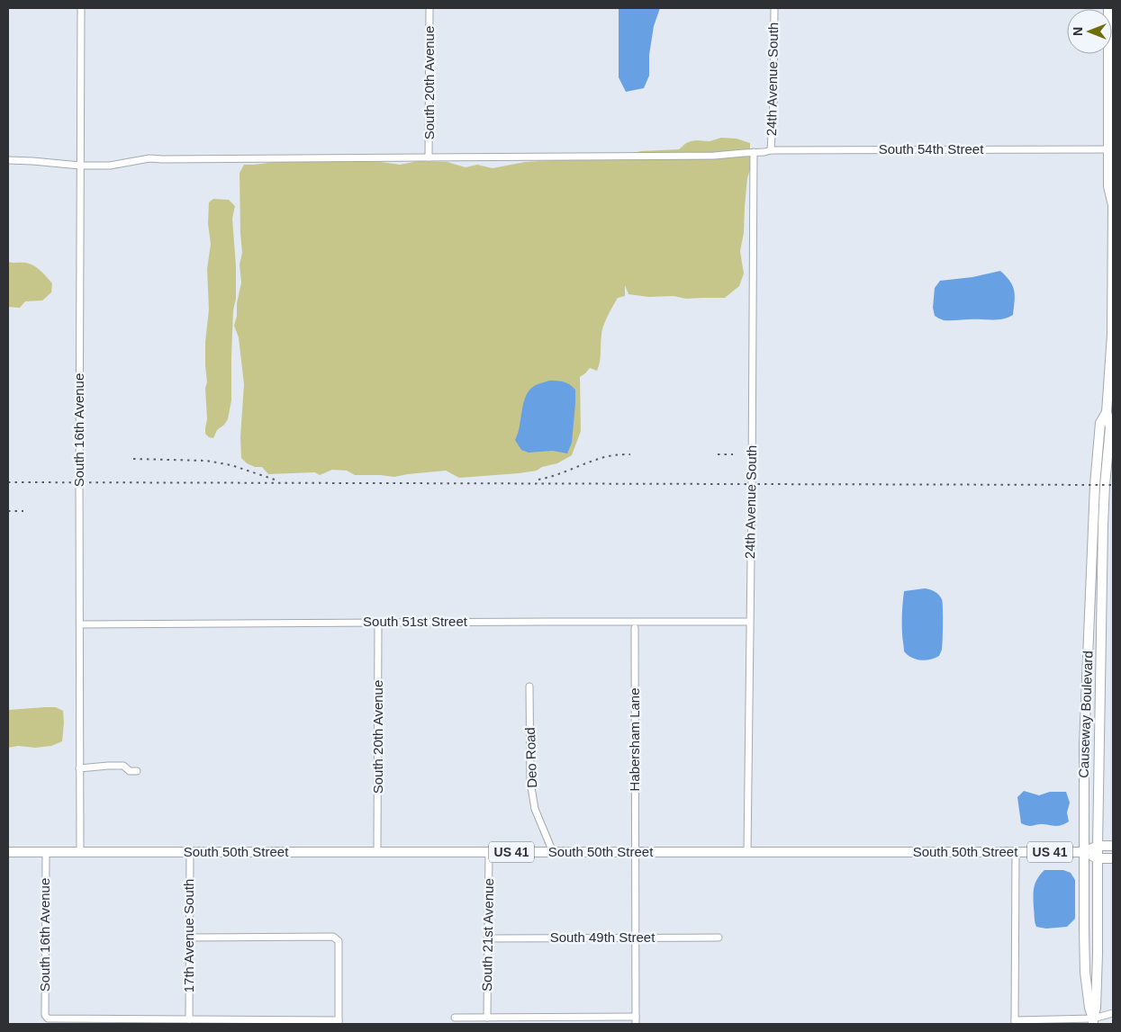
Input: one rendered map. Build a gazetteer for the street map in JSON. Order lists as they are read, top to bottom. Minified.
{"streets":{"main road":["Causeway Boulevard","South 50th Street","US 41"],"street":["24th Avenue South","South 20th Avenue","South 54th Street","South 16th Avenue","South 51st Street","Habersham Lane","Deo Road","South 21st Avenue","17th Avenue South","South 49th Street"]},"crossings":[["24th Avenue South","South 54th Street"],["24th Avenue South","South 51st Street"],["24th Avenue South","South 50th Street"],["South 20th Avenue","South 54th Street"],["South 20th Avenue","South 51st Street"],["South 20th Avenue","South 50th Street"],["South 54th Street","South 16th Avenue"],["South 54th Street","Causeway Boulevard"],["South 16th Avenue","South 51st Street"],["South 16th Avenue","South 50th Street"],["Causeway Boulevard","South 50th Street"],["Habersham Lane","South 50th Street"],["Habersham Lane","South 49th Street"],["Deo Road","South 50th Street"],["South 50th Street","South 21st Avenue"],["South 50th Street","17th Avenue South"],["South 21st Avenue","South 49th Street"]],"north":"left"}
